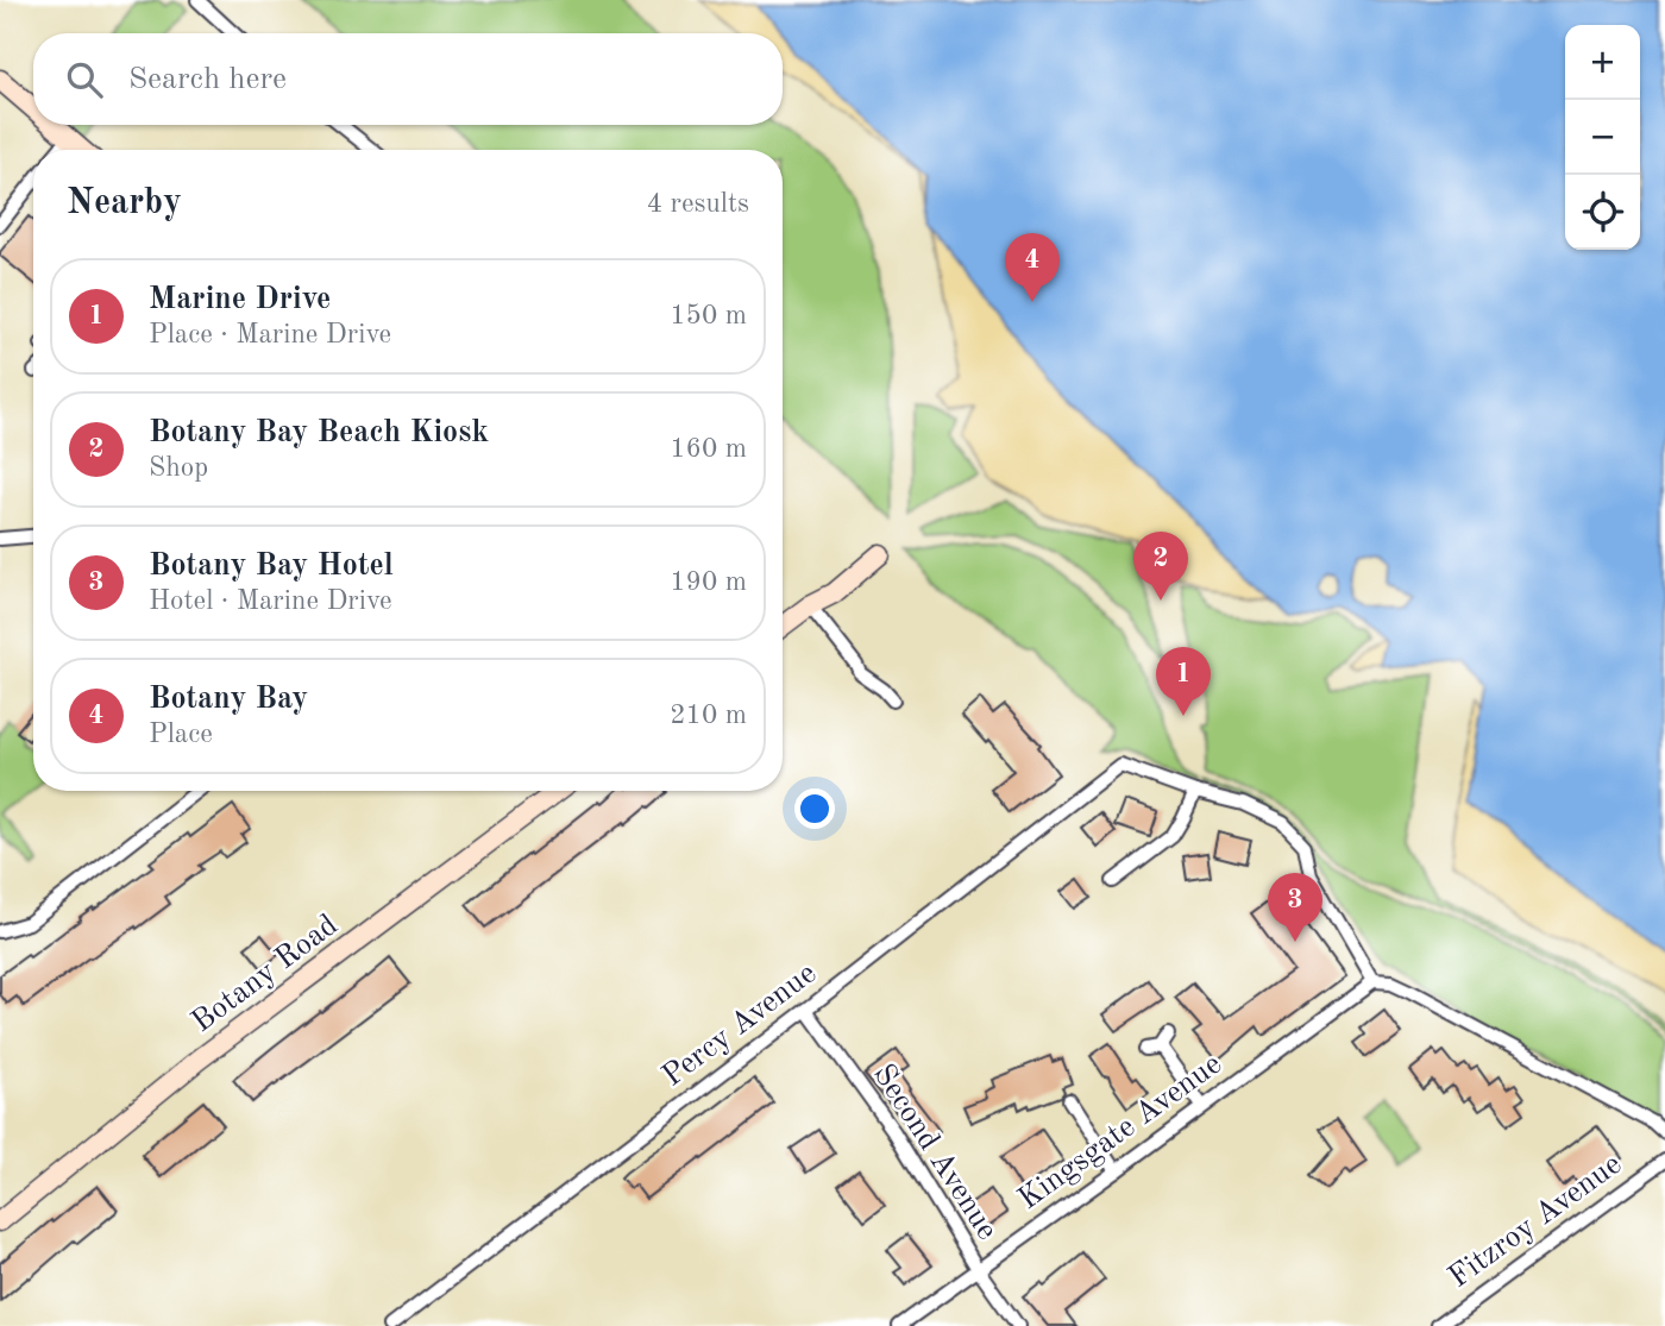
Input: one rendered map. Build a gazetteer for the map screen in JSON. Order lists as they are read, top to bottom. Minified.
{"streets":{"street":["Botany Road","Percy Avenue","Kingsgate Avenue","Second Avenue","Fitzroy Avenue"]},"crossings":[["Percy Avenue","Second Avenue"],["Kingsgate Avenue","Second Avenue"]],"page":{"map_buttons":["+","−"],"search":"Search here","heading":["Nearby","4 results"],"pins":["4","2","1","3"],"list":[{"mark":"1","name":"Marine Drive","note":"Place · Marine Drive","value":"150 m"},{"mark":"2","name":"Botany Bay Beach Kiosk","note":"Shop","value":"160 m"},{"mark":"3","name":"Botany Bay Hotel","note":"Hotel · Marine Drive","value":"190 m"},{"mark":"4","name":"Botany Bay","note":"Place","value":"210 m"}]}}
